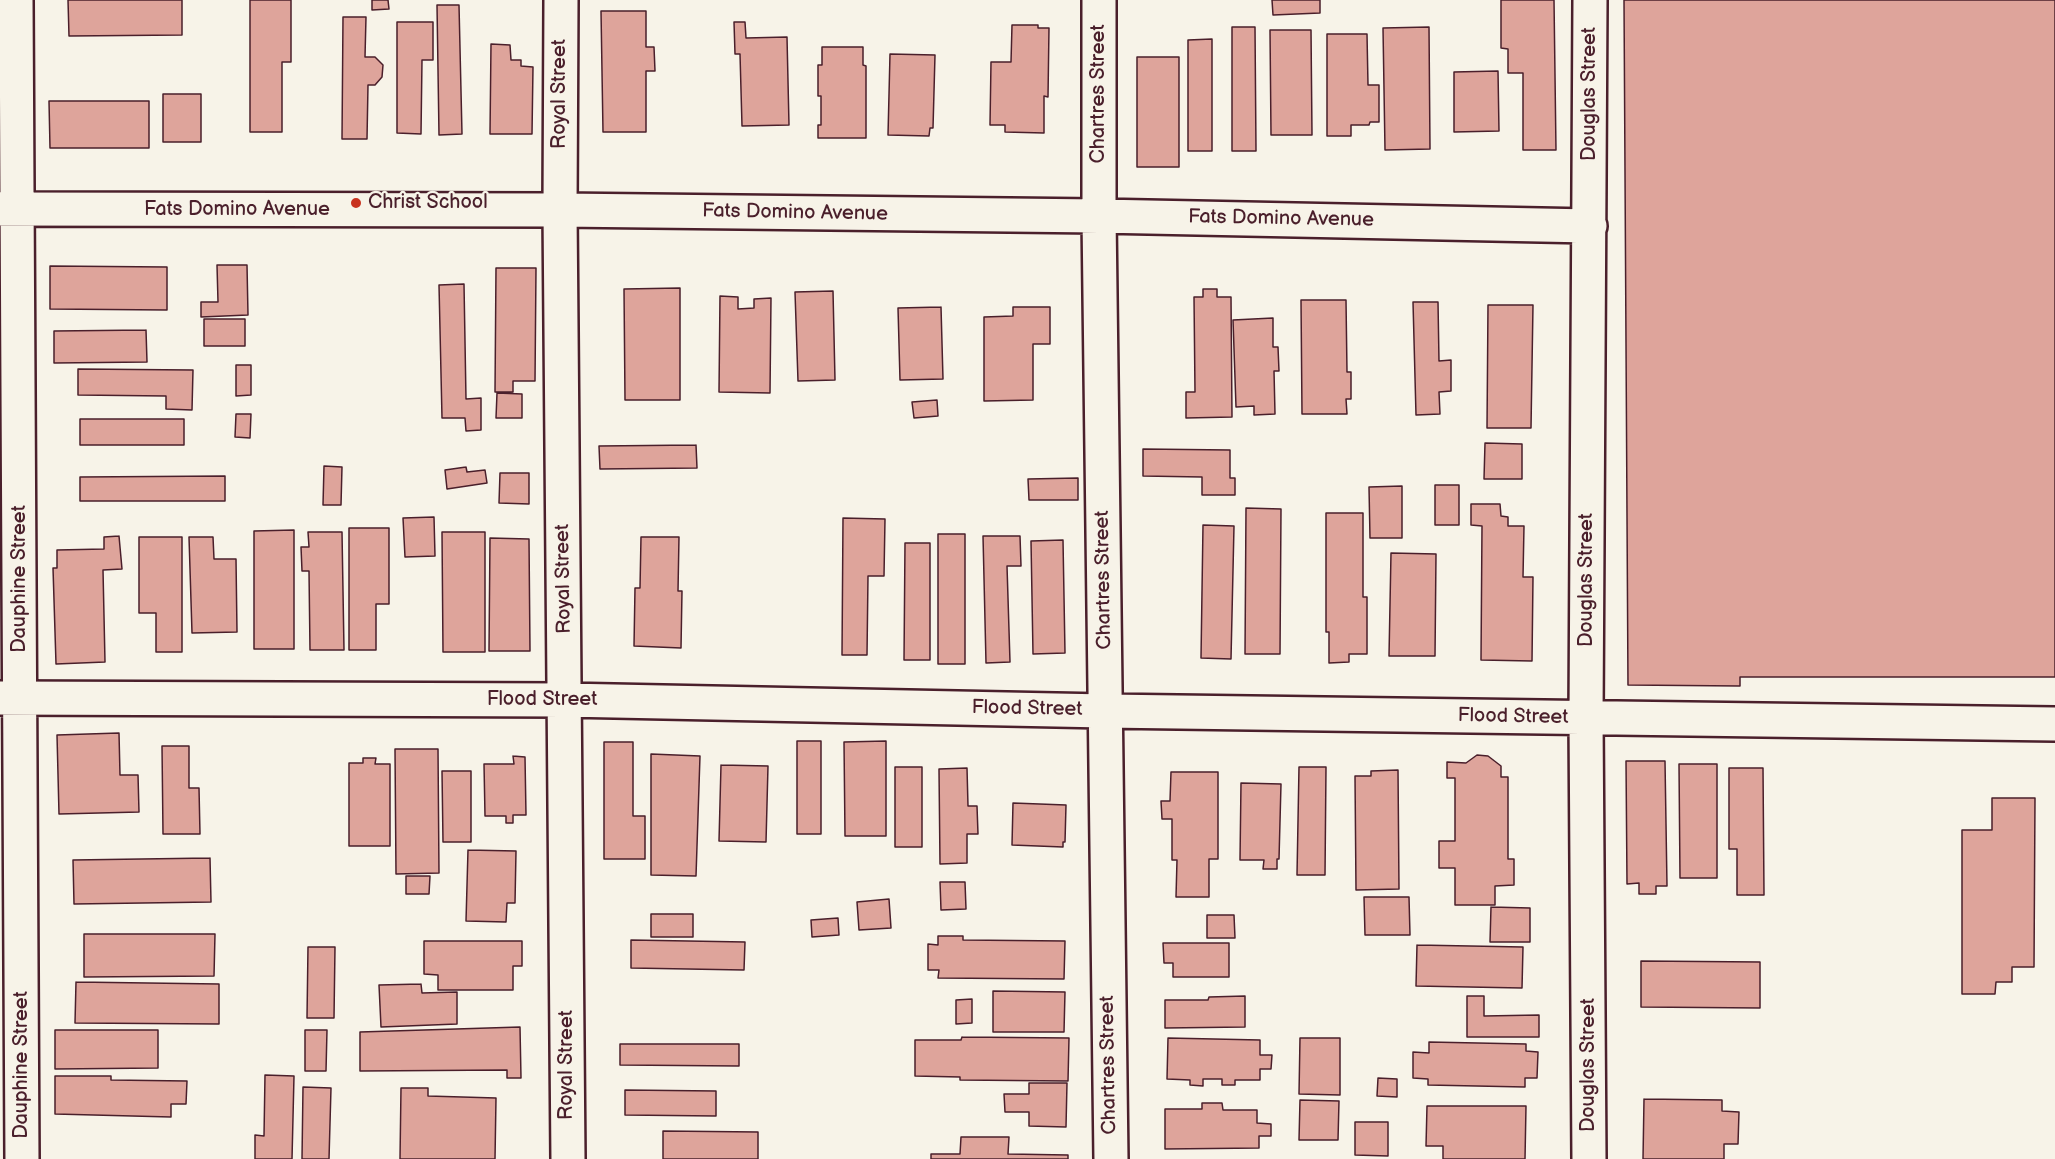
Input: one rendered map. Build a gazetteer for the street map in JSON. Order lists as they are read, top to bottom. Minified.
{"streets":{"street":["Royal Street","Chartres Street","Douglas Street","Fats Domino Avenue","Dauphine Street","Flood Street"]},"crossings":[["Royal Street","Fats Domino Avenue"],["Royal Street","Flood Street"],["Chartres Street","Fats Domino Avenue"],["Chartres Street","Flood Street"],["Douglas Street","Fats Domino Avenue"],["Douglas Street","Flood Street"],["Fats Domino Avenue","Dauphine Street"],["Dauphine Street","Flood Street"]],"places":["Christ School"]}
